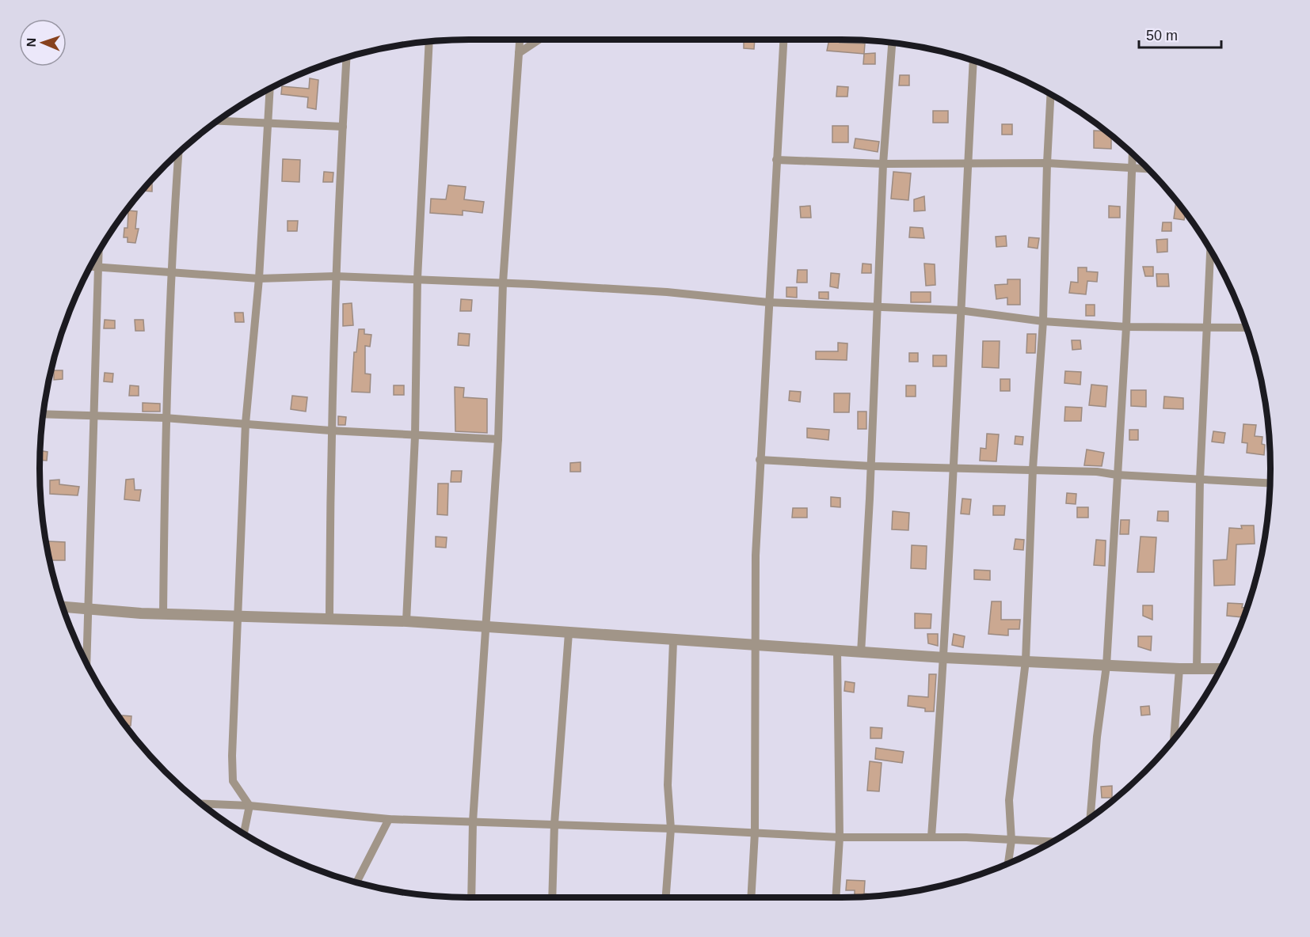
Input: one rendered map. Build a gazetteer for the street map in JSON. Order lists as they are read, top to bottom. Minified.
{"scale_bar":"50 m","north":"left"}
